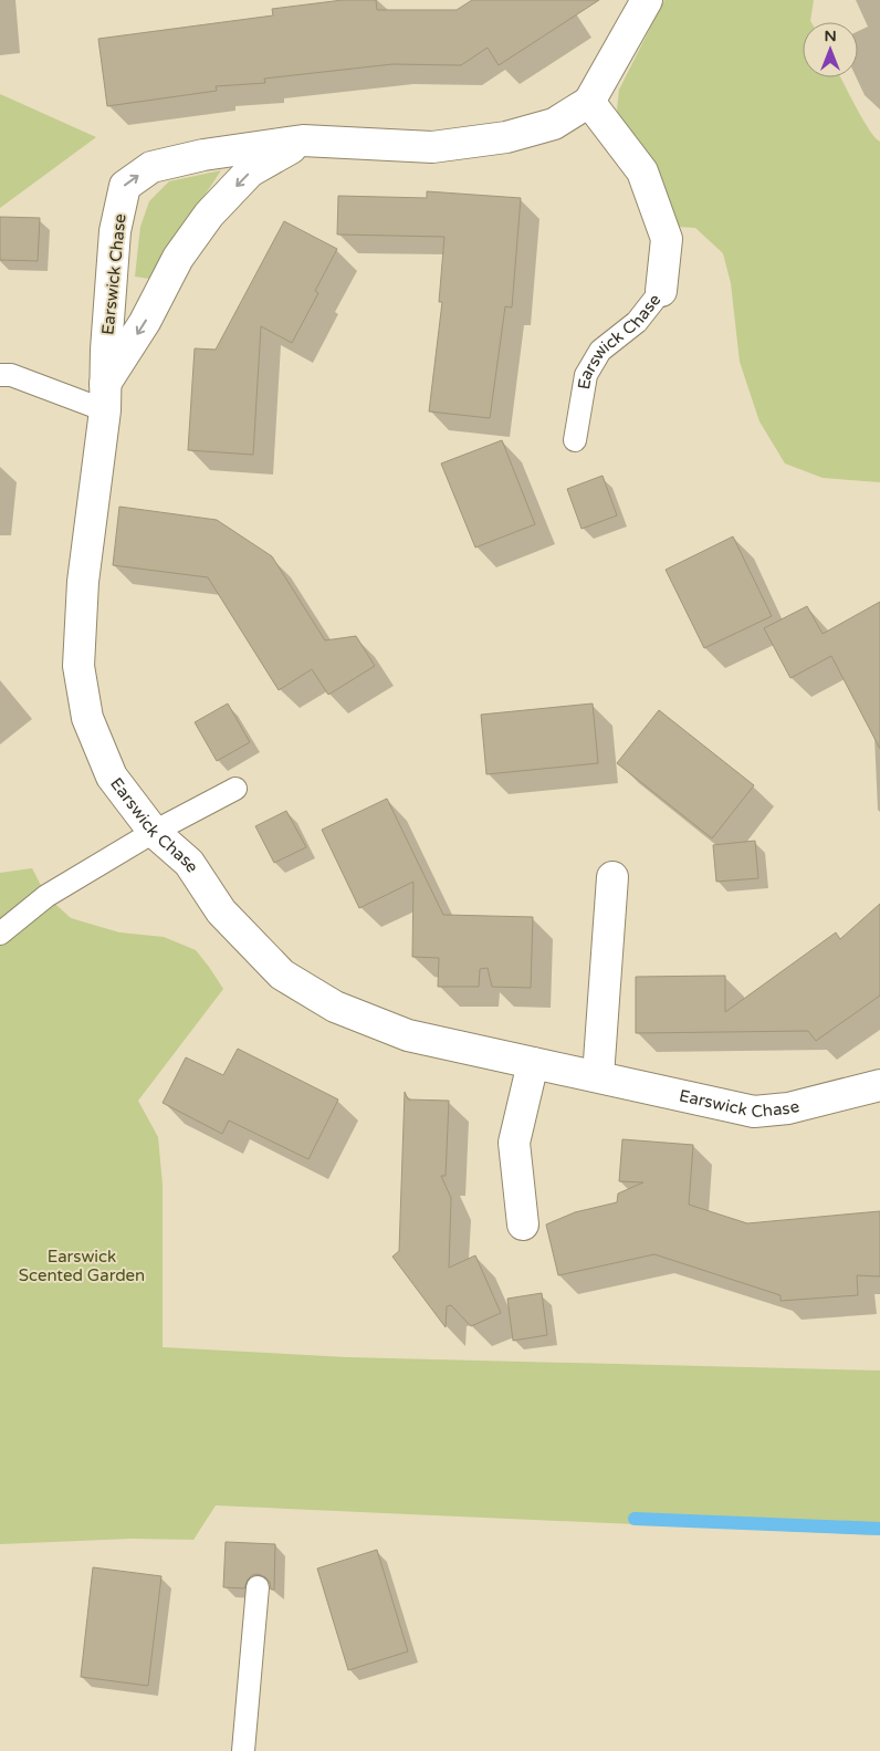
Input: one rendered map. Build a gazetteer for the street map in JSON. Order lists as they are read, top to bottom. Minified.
{"streets":{"street":["Earswick Chase"]},"parks":["Earswick Scented Garden"],"north":"top"}
